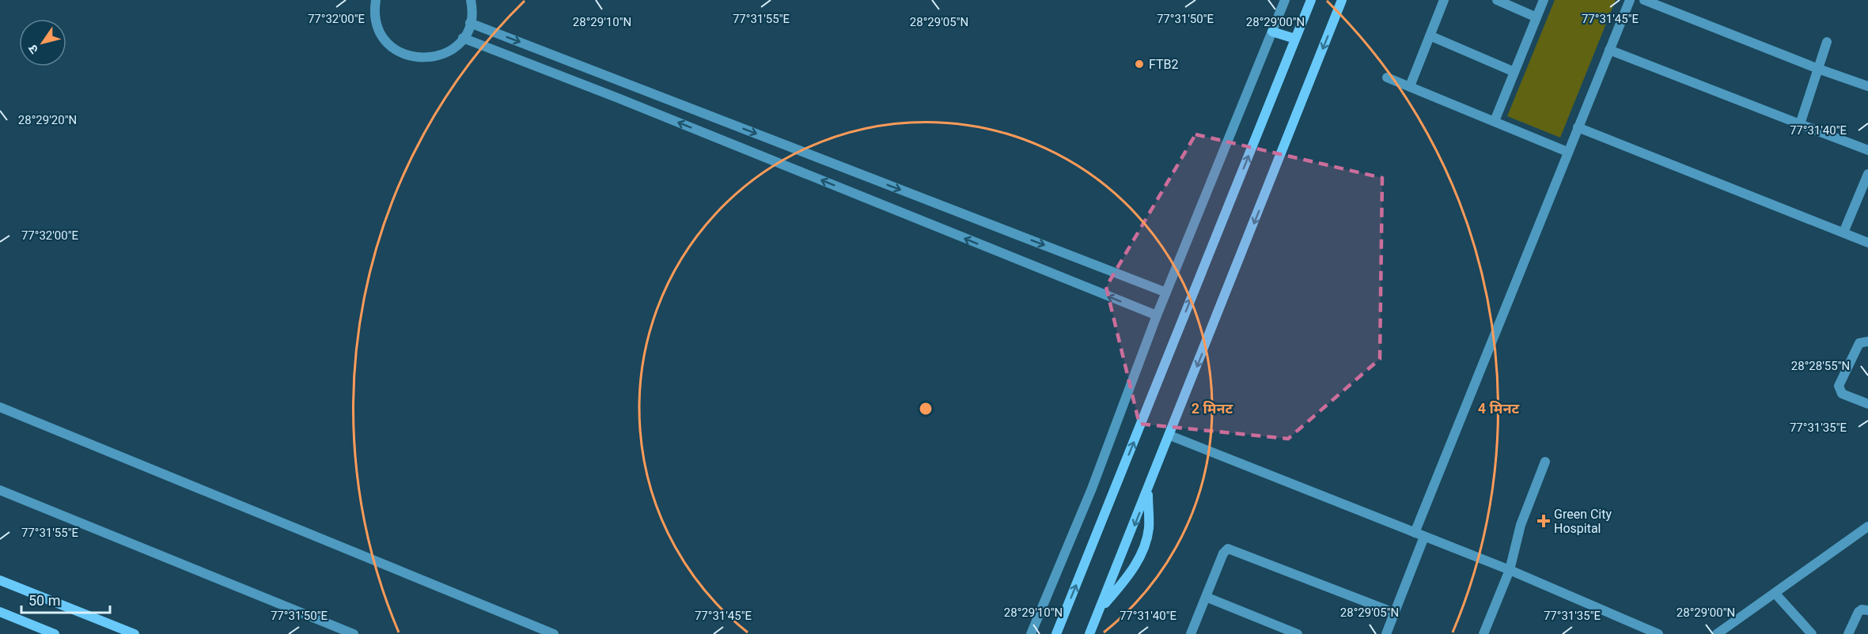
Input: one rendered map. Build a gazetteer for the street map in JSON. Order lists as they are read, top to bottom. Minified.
{"places":{"other":["FTB2"],"health":["Green City Hospital"]},"scale_bar":"50 m","north":"bottom left","coordinates":["77°31'55\"E","77°31'50\"E","77°31'45\"E","77°32'00\"E","28°29'05\"N","28°29'10\"N","28°29'00\"N","28°29'20\"N","77°31'40\"E","28°28'55\"N","77°31'35\"E"],"rings":["2 मिनट","4 मिनट"]}
